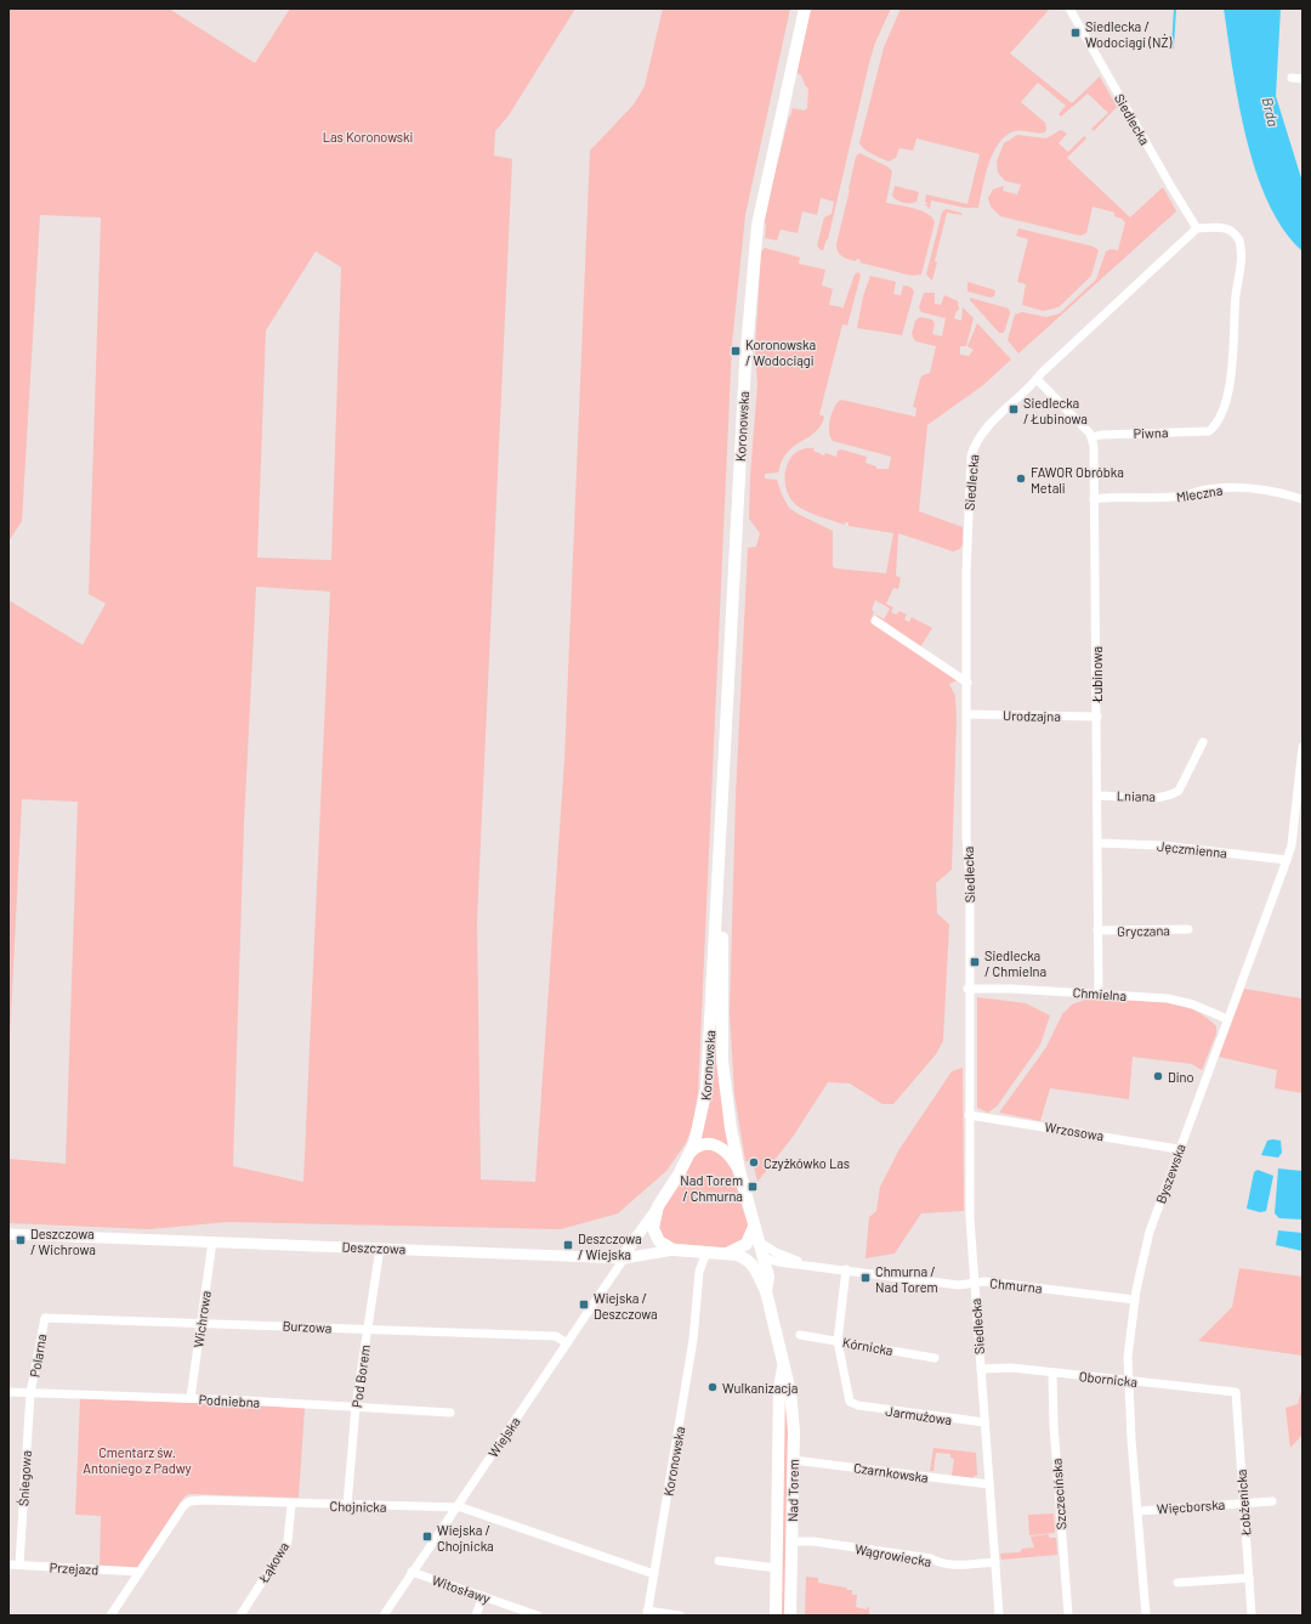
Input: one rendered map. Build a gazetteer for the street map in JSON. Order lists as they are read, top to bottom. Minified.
{"streets":{"main road":["Koronowska","Deszczowa","Nad Torem"],"street":["Siedlecka","Piwna","Mleczna","Łubinowa","Urodzajna","Lniana","Jęczmienna","Gryczana","Chmielna","Wrzosowa","Byszewska","Chmurna","Wichrowa","Burzowa","Kórnicka","Polarna","Pod Borem","Obornicka","Podniebna","Jarmużowa","Wiejska","Czarnkowska","Śniegowa","Szczecińska","Łobżenicka","Chojnicka","Więcborska","Wągrowiecka","Łąkowa","Przejazd","Witosławy"]},"crossings":[["Siedlecka","Piwna"],["Siedlecka","Urodzajna"],["Siedlecka","Chmielna"],["Siedlecka","Wrzosowa"],["Siedlecka","Chmurna"],["Siedlecka","Obornicka"],["Siedlecka","Jarmużowa"],["Siedlecka","Czarnkowska"],["Siedlecka","Wągrowiecka"],["Koronowska","Deszczowa"],["Koronowska","Chmurna"],["Koronowska","Wiejska"],["Koronowska","Nad Torem"],["Koronowska","Chojnicka"],["Piwna","Łubinowa"],["Mleczna","Łubinowa"],["Łubinowa","Urodzajna"],["Łubinowa","Lniana"],["Łubinowa","Jęczmienna"],["Łubinowa","Gryczana"],["Łubinowa","Chmielna"],["Jęczmienna","Byszewska"],["Chmielna","Byszewska"],["Wrzosowa","Byszewska"],["Byszewska","Chmurna"],["Byszewska","Obornicka"],["Byszewska","Więcborska"],["Deszczowa","Chmurna"],["Deszczowa","Wichrowa"],["Deszczowa","Pod Borem"],["Deszczowa","Wiejska"],["Deszczowa","Nad Torem"],["Chmurna","Nad Torem"],["Wichrowa","Burzowa"],["Wichrowa","Podniebna"],["Burzowa","Polarna"],["Burzowa","Pod Borem"],["Burzowa","Wiejska"],["Polarna","Podniebna"],["Polarna","Śniegowa"],["Pod Borem","Podniebna"],["Pod Borem","Chojnicka"],["Obornicka","Szczecińska"],["Obornicka","Łobżenicka"],["Podniebna","Śniegowa"],["Wiejska","Chojnicka"],["Wiejska","Witosławy"],["Czarnkowska","Nad Torem"],["Śniegowa","Przejazd"],["Nad Torem","Wągrowiecka"],["Łobżenicka","Więcborska"],["Chojnicka","Łąkowa"],["Chojnicka","Przejazd"]],"water":["Brda"],"parks":["Las Koronowski","Cmentarz św. Antoniego z Padwy"],"places":{"transit":["Siedlecka / Wodociągi (NŻ)","Koronowska / Wodociągi","Siedlecka / Łubinowa","Siedlecka / Chmielna","Nad Torem / Chmurna","Deszczowa / Wichrowa","Deszczowa / Wiejska","Chmurna / Nad Torem","Wiejska / Deszczowa","Wiejska / Chojnicka"],"other":["FAWOR Obróbka Metali","Dino","Czyżkówko Las","Wulkanizacja"]}}
